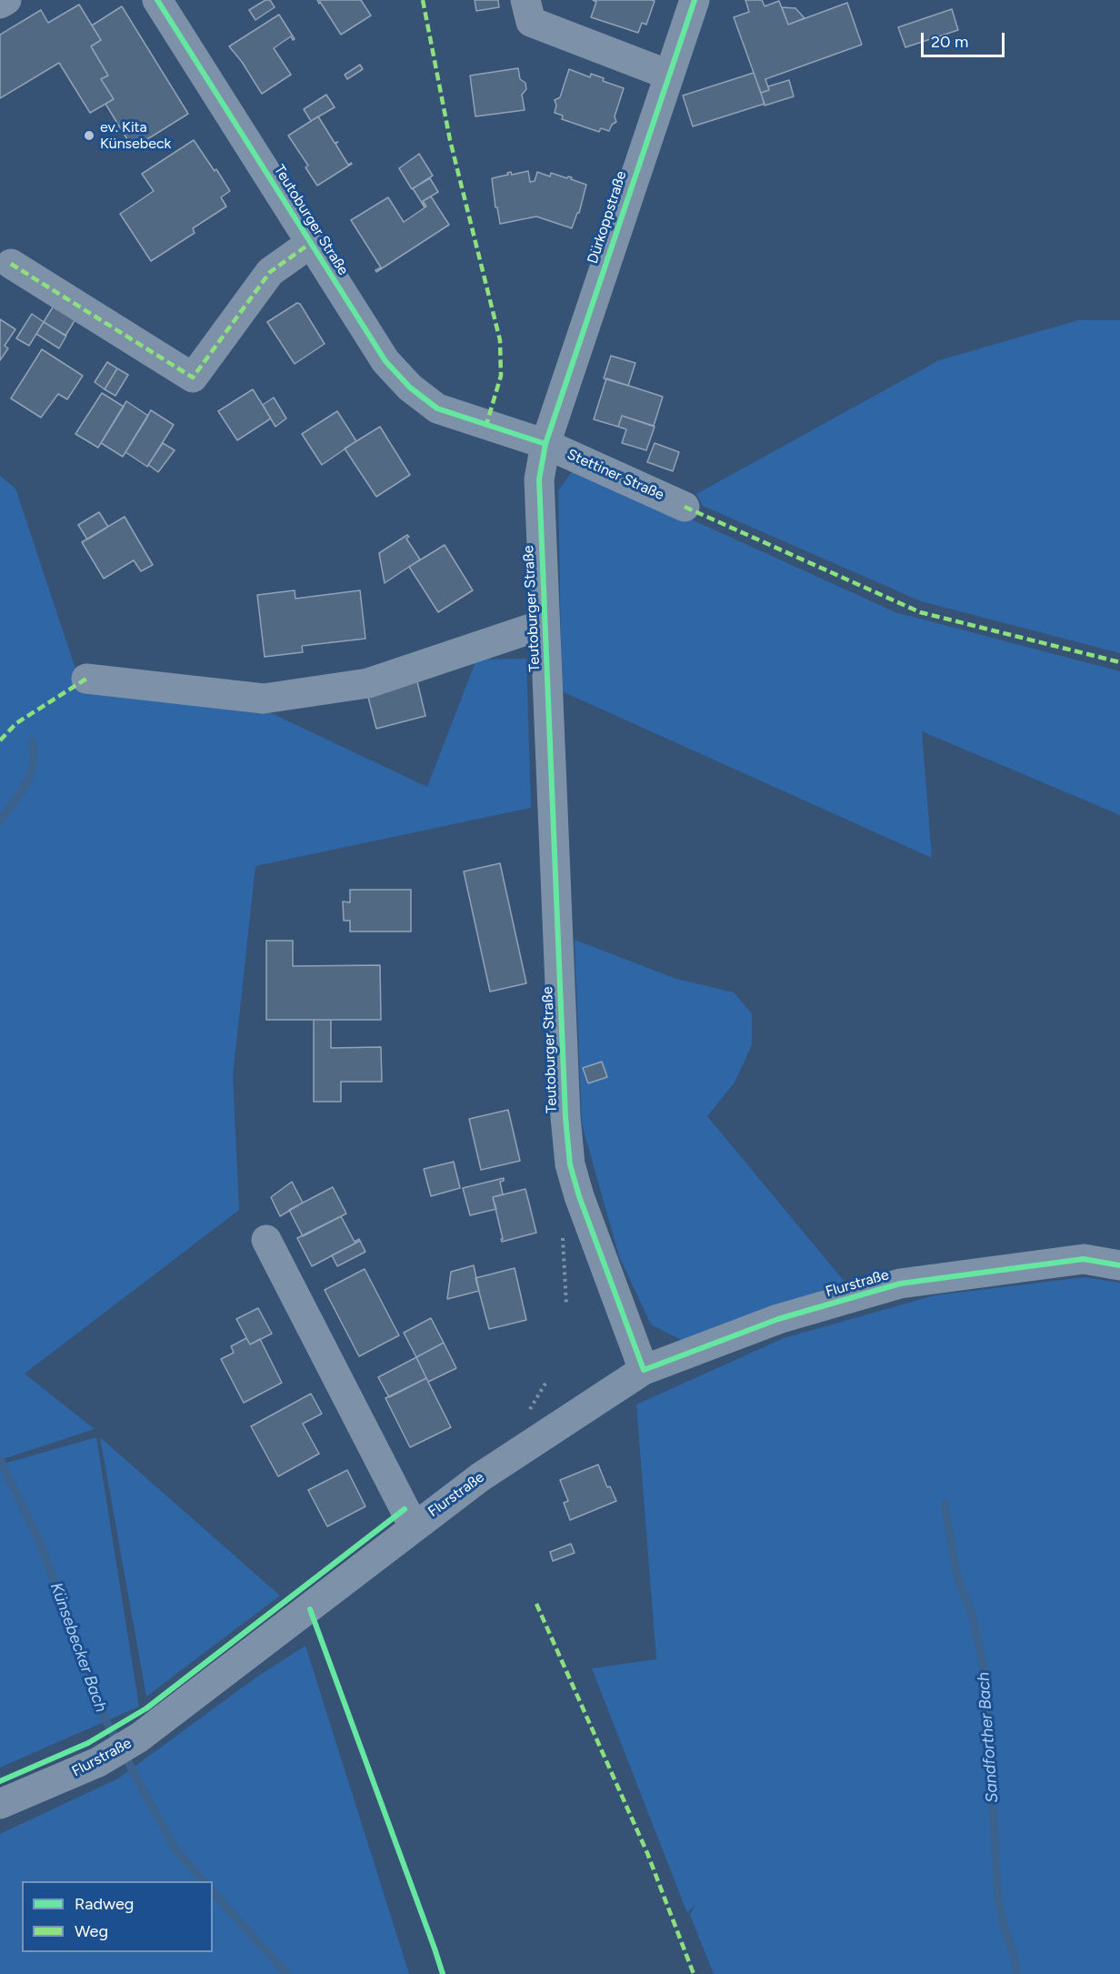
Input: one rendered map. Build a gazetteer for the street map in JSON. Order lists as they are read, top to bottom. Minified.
{"streets":{"street":["Dürkoppstraße","Teutoburger Straße","Stettiner Straße","Flurstraße"]},"crossings":[["Dürkoppstraße","Teutoburger Straße"],["Dürkoppstraße","Stettiner Straße"],["Teutoburger Straße","Stettiner Straße"],["Teutoburger Straße","Flurstraße"]],"water":["Künsebecker Bach","Sandforther Bach"],"places":["ev. Kita Künsebeck"],"legend":["Radweg","Weg"],"scale_bar":"20 m"}
